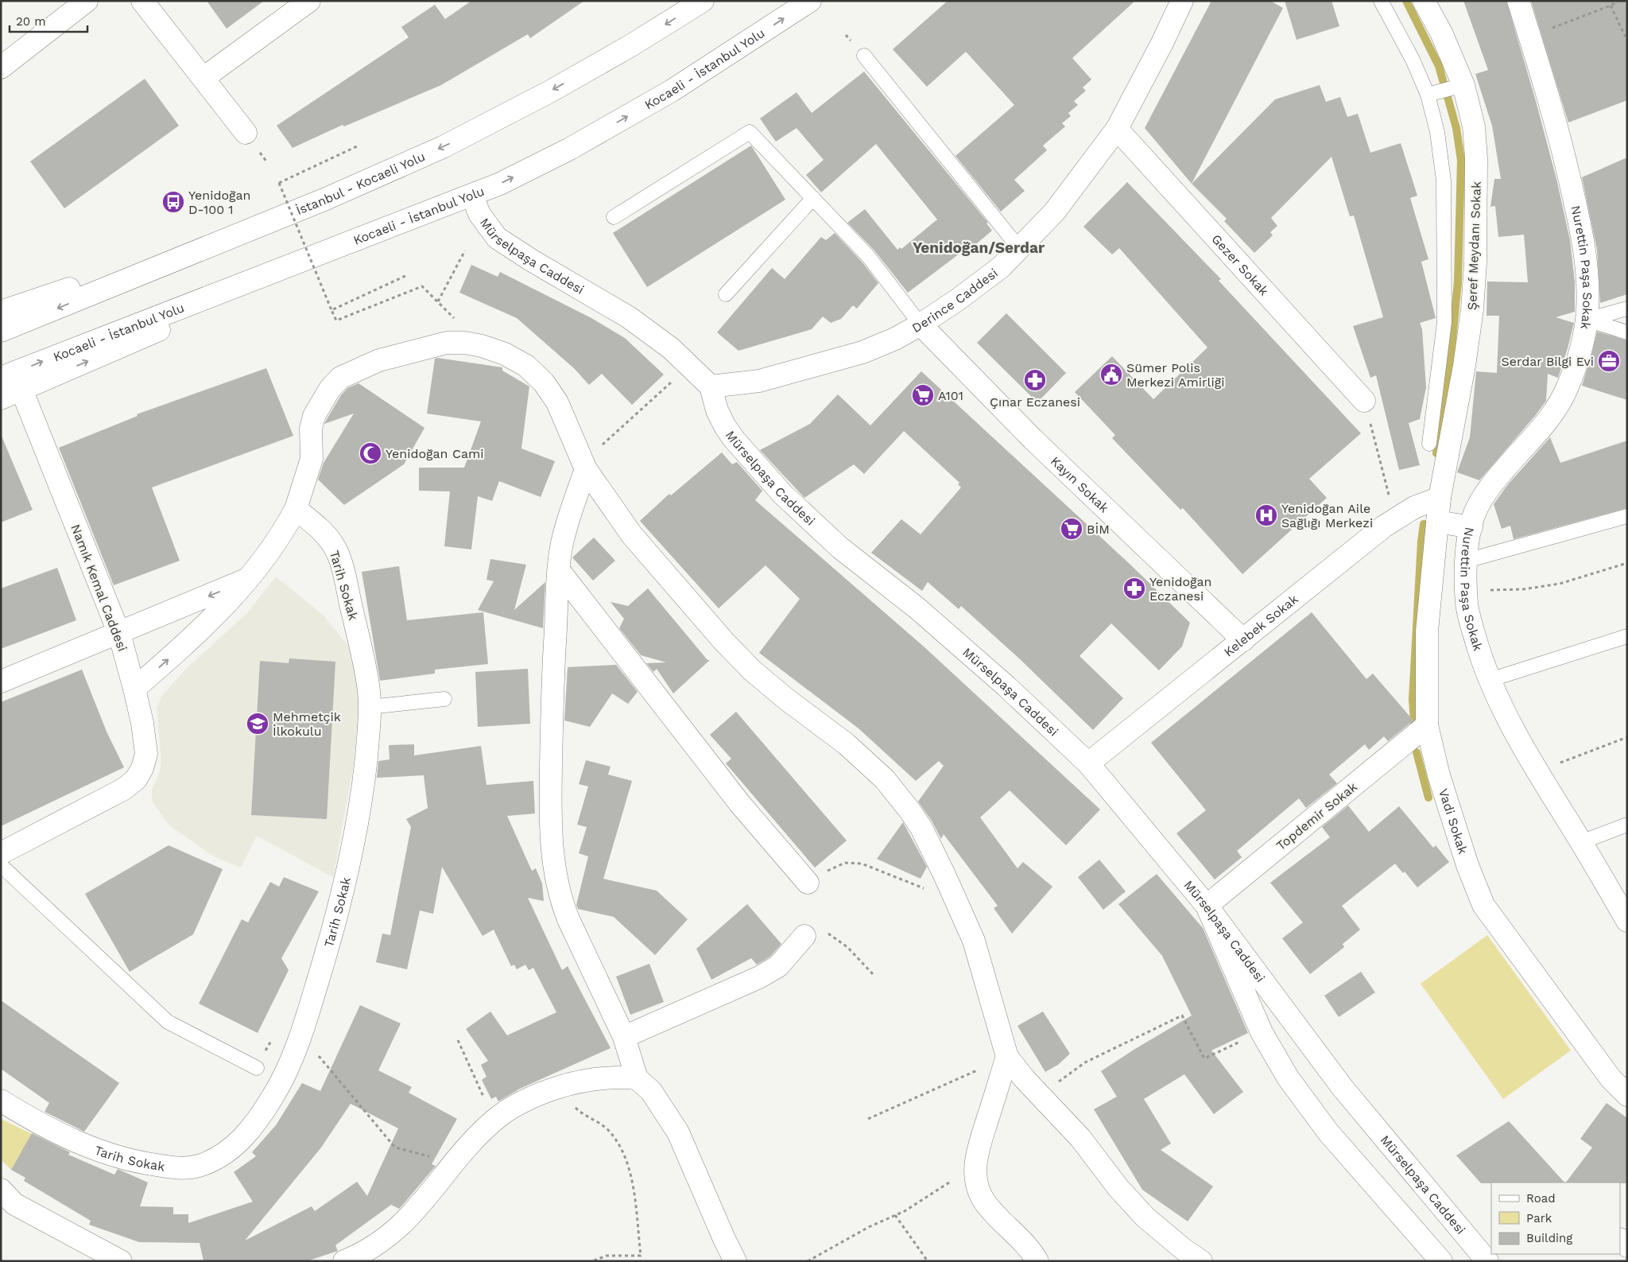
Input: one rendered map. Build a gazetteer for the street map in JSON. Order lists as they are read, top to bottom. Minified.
{"streets":{"main road":["Kocaeli - İstanbul Yolu","İstanbul - Kocaeli Yolu","Şeref Meydanı Sokak","Mürselpaşa Caddesi","Gezer Sokak","Nurettin Paşa Sokak","Derince Caddesi","Kayın Sokak","Tarih Sokak","Namık Kemal Caddesi","Kelebek Sokak","Topdemir Sokak","Vadi Sokak"]},"crossings":[["Kocaeli - İstanbul Yolu","Mürselpaşa Caddesi"],["Şeref Meydanı Sokak","Kelebek Sokak"],["Şeref Meydanı Sokak","Vadi Sokak"],["Mürselpaşa Caddesi","Derince Caddesi"],["Mürselpaşa Caddesi","Kelebek Sokak"],["Mürselpaşa Caddesi","Topdemir Sokak"],["Gezer Sokak","Derince Caddesi"],["Derince Caddesi","Kayın Sokak"],["Kayın Sokak","Kelebek Sokak"],["Kelebek Sokak","Vadi Sokak"],["Topdemir Sokak","Vadi Sokak"]],"districts":["Yenidoğan/Serdar"],"places":{"bus stop":["Yenidoğan D-100 1"],"office":["Serdar Bilgi Evi"],"public building":["Sümer Polis Merkezi Amirliği"],"pharmacy":["Çınar Eczanesi","Yenidoğan Eczanesi"],"supermarket":["A101","BİM"],"mosque":["Yenidoğan Cami"],"hospital":["Yenidoğan Aile Sağlığı Merkezi"],"school or university":["Mehmetçik İlkokulu"]},"legend":["Road","Park","Building"],"scale_bar":"20 m"}
